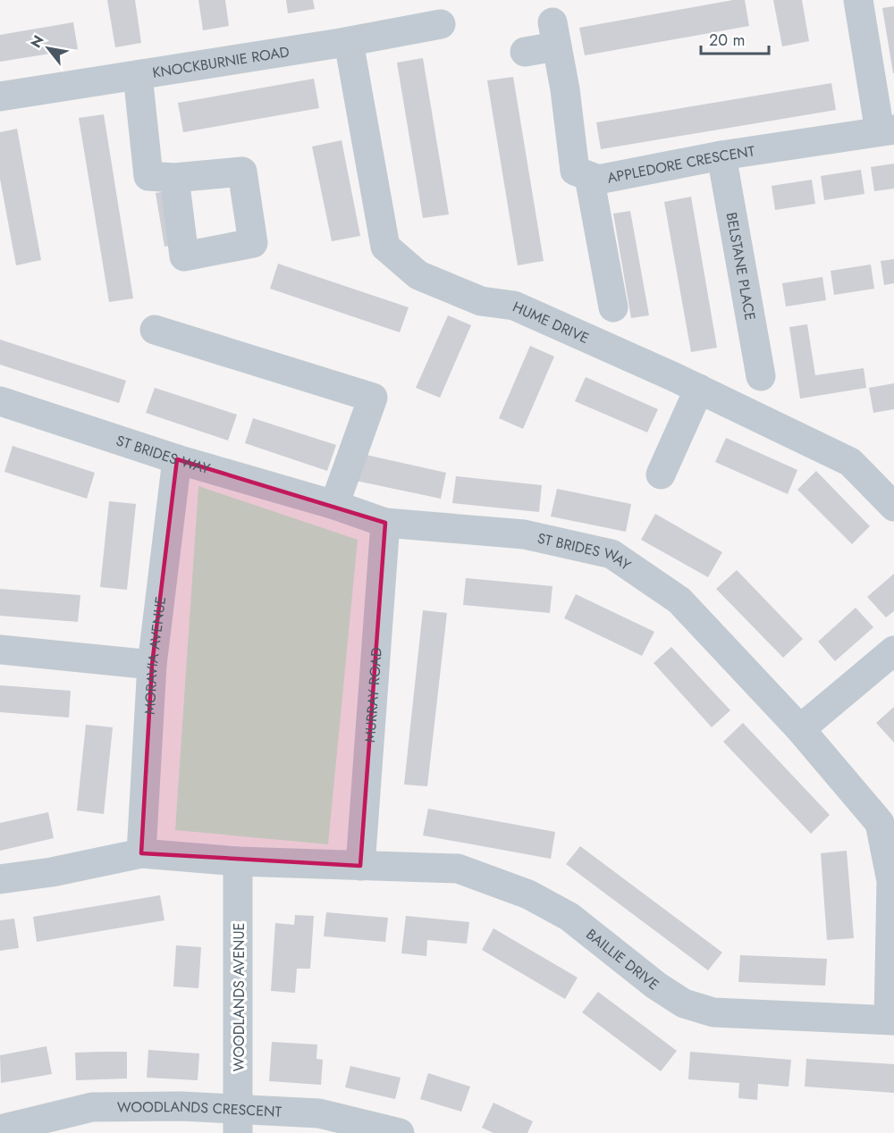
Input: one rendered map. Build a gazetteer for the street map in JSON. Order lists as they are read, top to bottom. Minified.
{"streets":{"street":["KNOCKBURNIE ROAD","APPLEDORE CRESCENT","BELSTANE PLACE","HUME DRIVE","ST BRIDES WAY","MORAVIA AVENUE","MURRAY ROAD","BAILLIE DRIVE","WOODLANDS AVENUE","WOODLANDS CRESCENT"]},"crossings":[["KNOCKBURNIE ROAD","HUME DRIVE"],["APPLEDORE CRESCENT","BELSTANE PLACE"],["ST BRIDES WAY","MORAVIA AVENUE"],["ST BRIDES WAY","MURRAY ROAD"],["ST BRIDES WAY","BAILLIE DRIVE"],["MURRAY ROAD","BAILLIE DRIVE"],["WOODLANDS AVENUE","WOODLANDS CRESCENT"]],"scale_bar":"20 m","north":"top left"}
